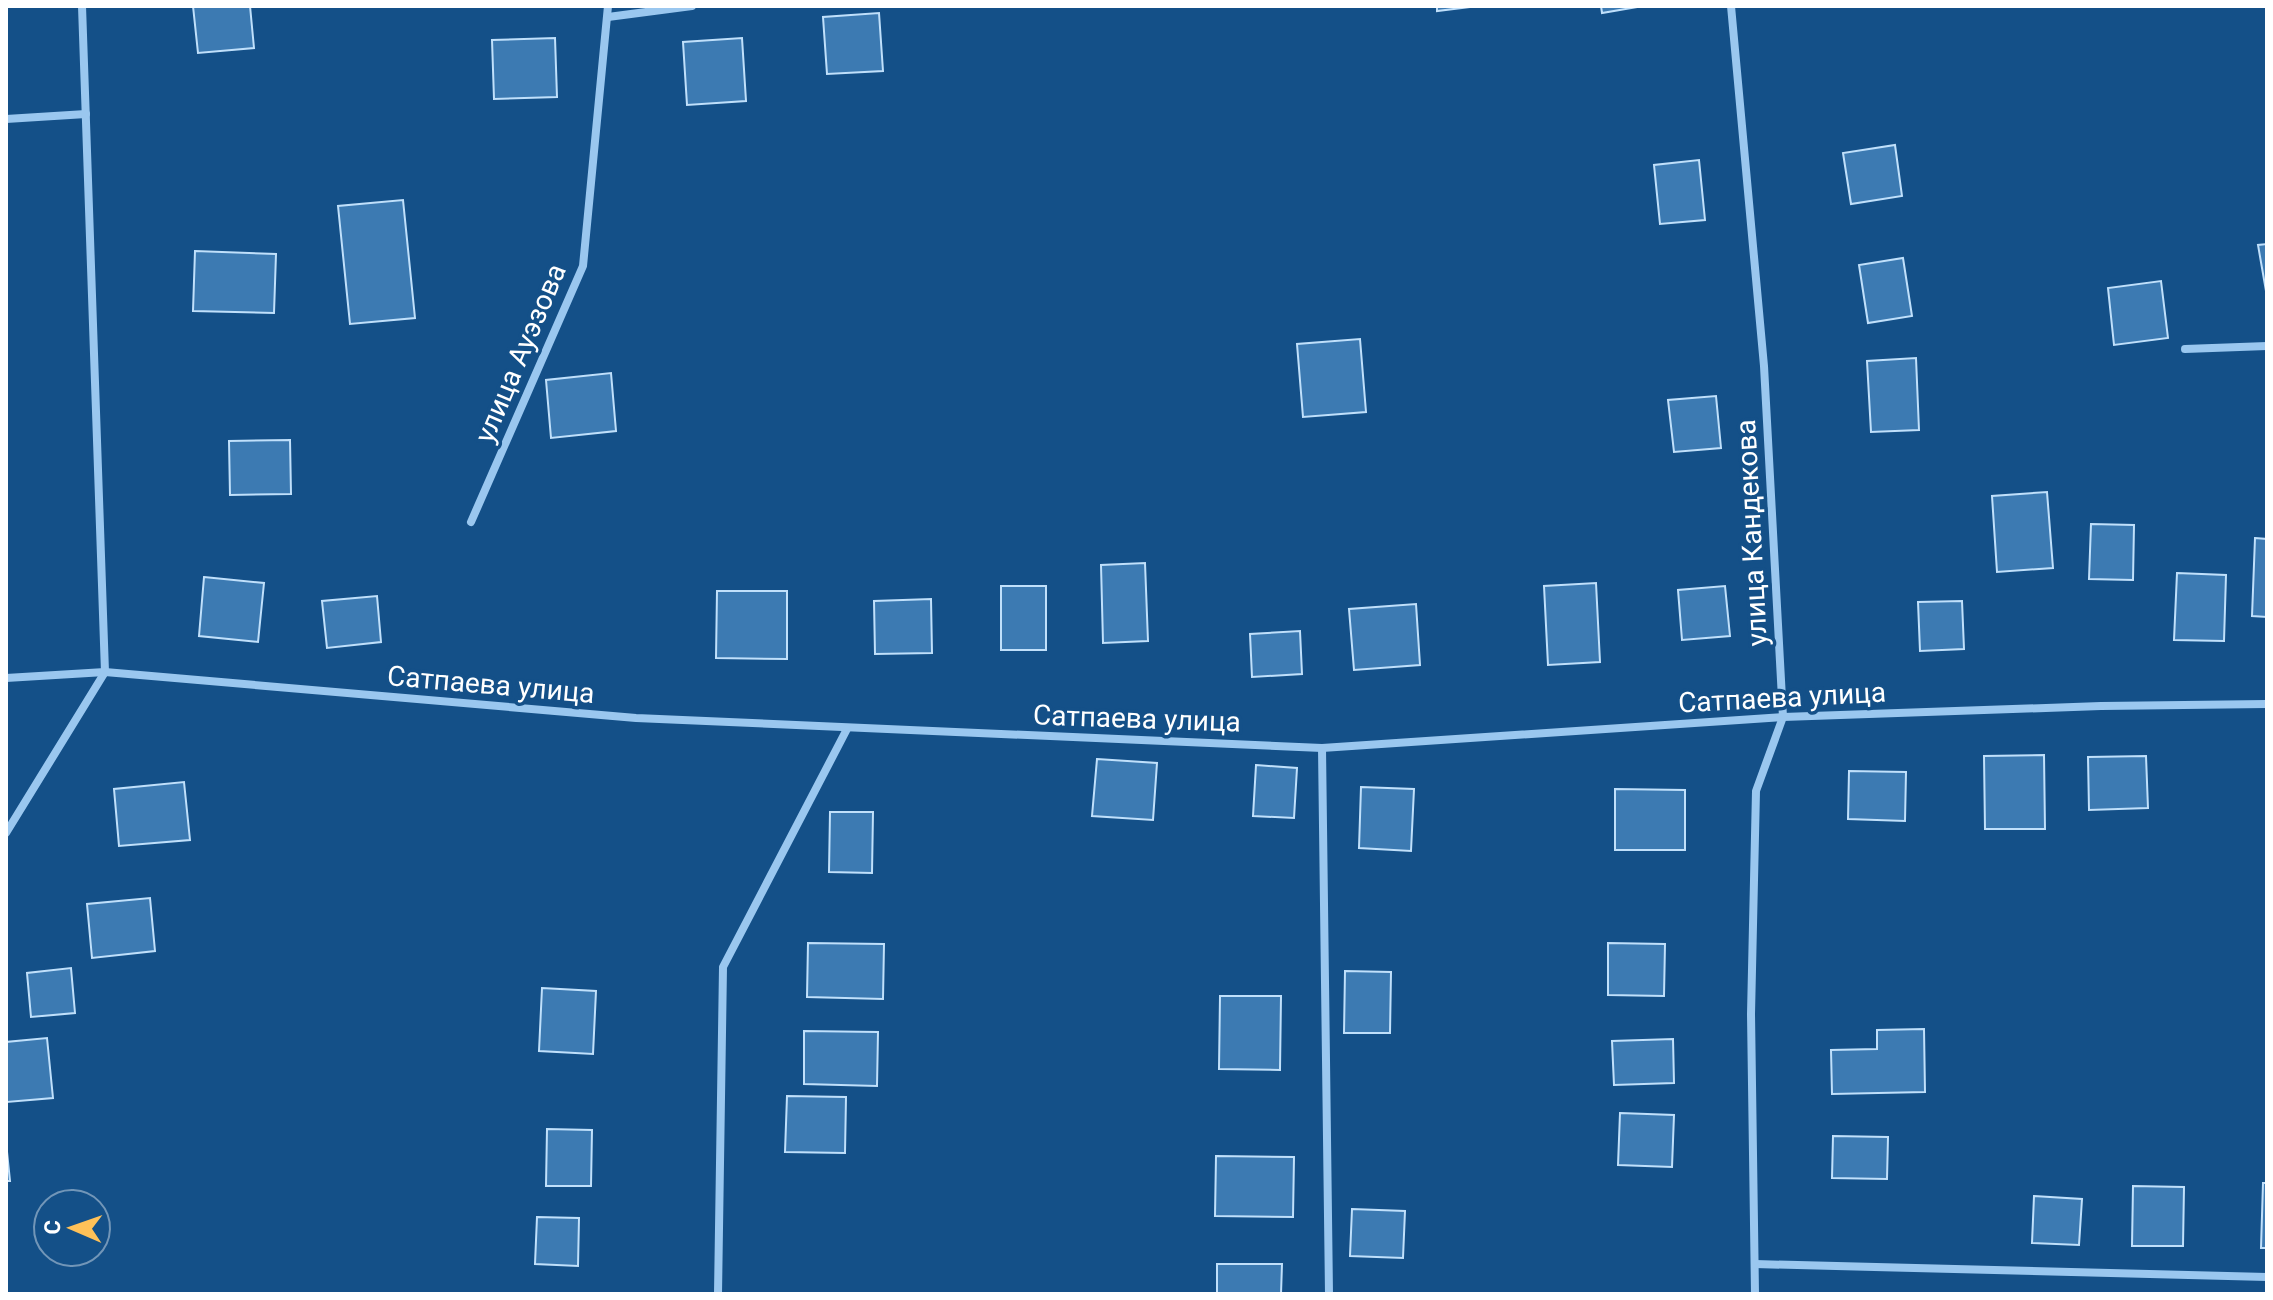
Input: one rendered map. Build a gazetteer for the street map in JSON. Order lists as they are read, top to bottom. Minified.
{"streets":{"street":["улица Ауэзова","улица Кандекова","Сатпаева улица"]},"crossings":[["улица Кандекова","Сатпаева улица"]],"north":"left"}
